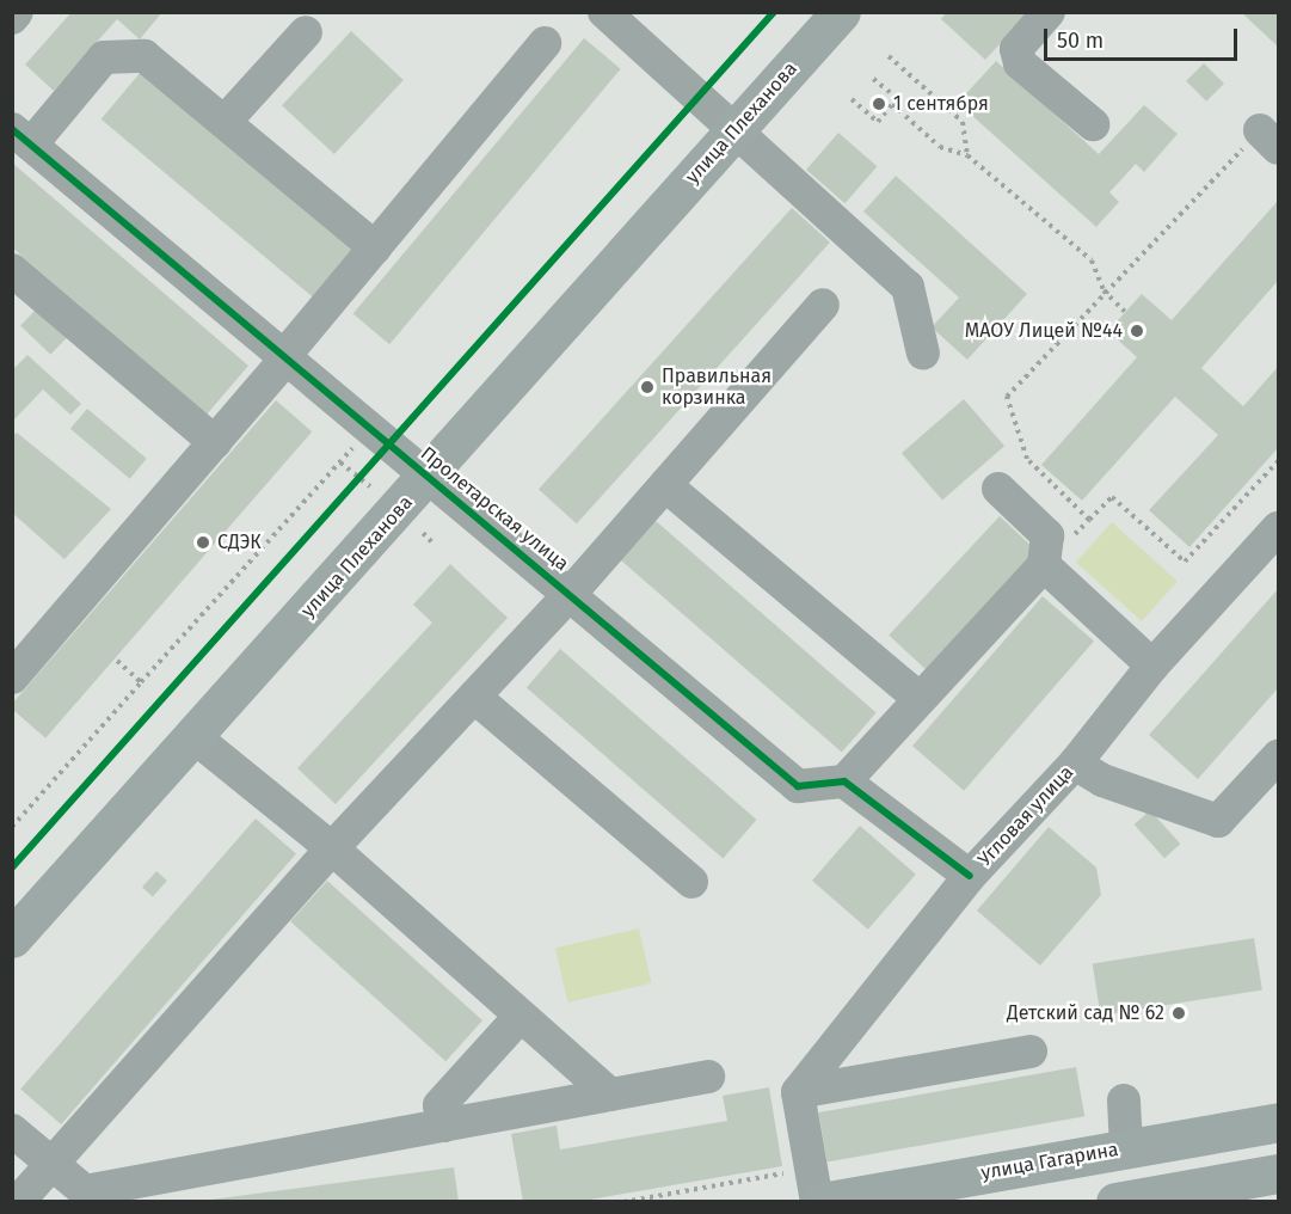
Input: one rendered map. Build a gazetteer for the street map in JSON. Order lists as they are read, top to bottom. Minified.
{"streets":{"main road":["улица Плеханова","улица Гагарина"],"street":["Пролетарская улица","Угловая улица"]},"crossings":[["улица Плеханова","Пролетарская улица"]],"places":["1 сентября","МАОУ Лицей №44","Правильная корзинка","СДЭК","Детский сад № 62"],"scale_bar":"50 m"}
